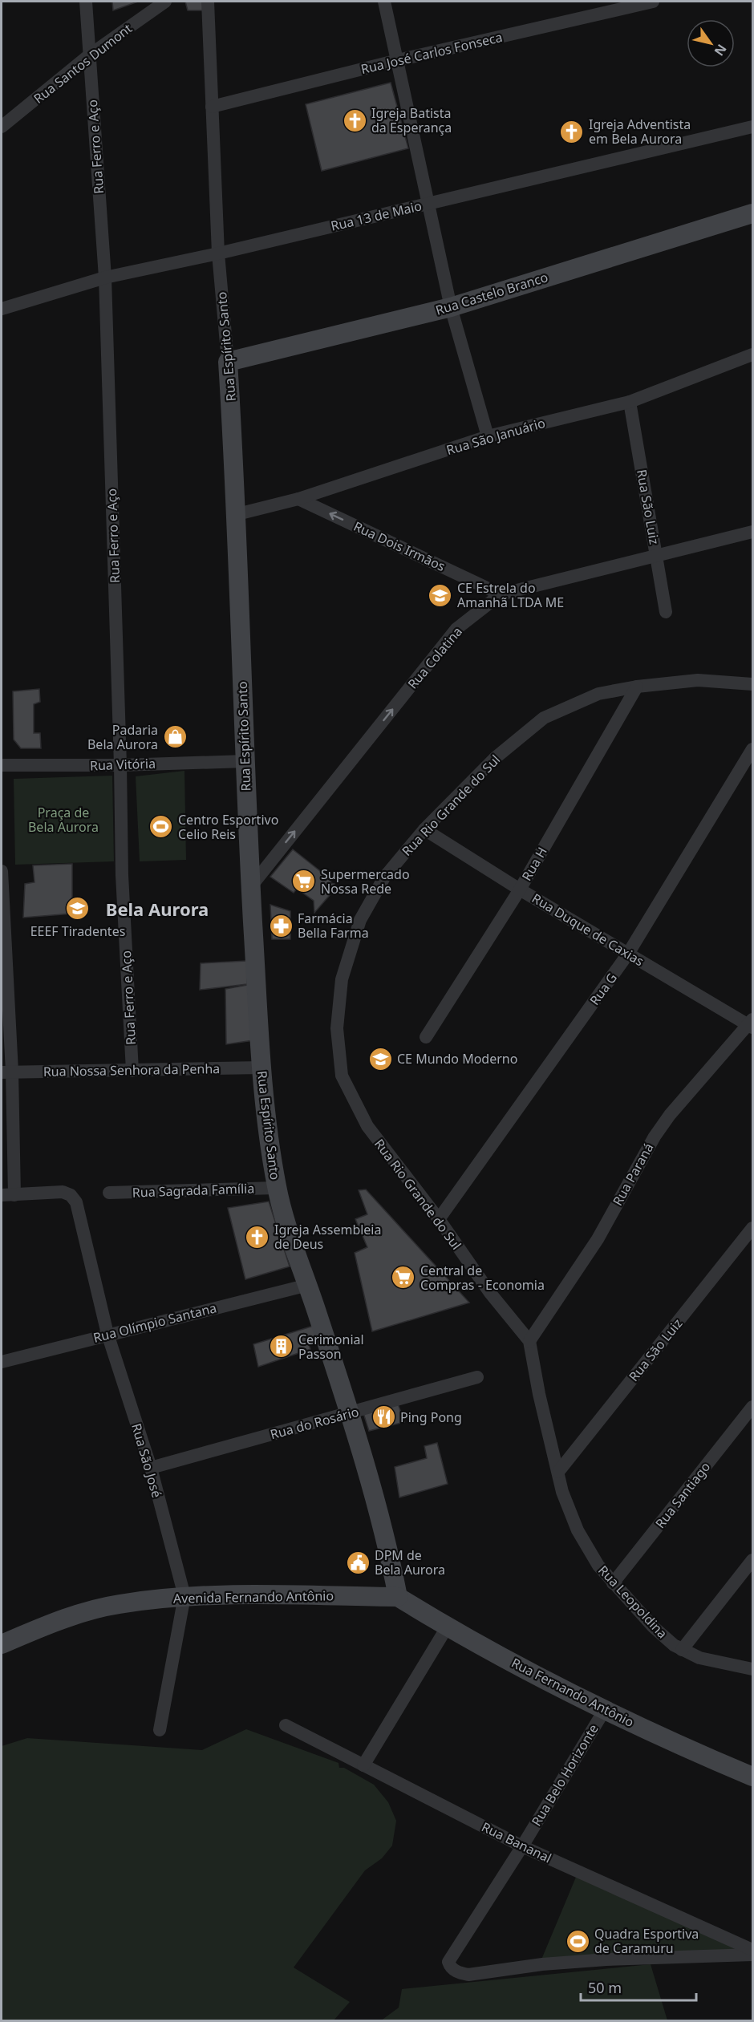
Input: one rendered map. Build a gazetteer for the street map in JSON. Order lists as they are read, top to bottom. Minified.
{"streets":{"street":["Rua José Carlos Fonseca","Rua Santos Dumont","Rua Ferro e Aço","Rua 13 de Maio","Rua Castelo Branco","Rua Espírito Santo","Rua São Januário","Rua São Luiz","Rua Dois Irmãos","Rua Colatina","Rua Vitória","Rua Rio Grande do Sul","Rua H","Rua Duque de Caxias","Rua G","Rua Nossa Senhora da Penha","Rua Paraná","Rua Sagrada Família","Rua Olímpio Santana","Rua do Rosário","Rua São José","Rua Santiago","Avenida Fernando Antônio","Rua Leopoldina","Rua Fernando Antônio","Rua Belo Horizonte","Rua Bananal"]},"crossings":[["Rua José Carlos Fonseca","Rua Espírito Santo"],["Rua Santos Dumont","Rua Ferro e Aço"],["Rua Ferro e Aço","Rua 13 de Maio"],["Rua Ferro e Aço","Rua Vitória"],["Rua Ferro e Aço","Rua Nossa Senhora da Penha"],["Rua 13 de Maio","Rua Espírito Santo"],["Rua Castelo Branco","Rua Espírito Santo"],["Rua Espírito Santo","Rua São Januário"],["Rua Espírito Santo","Rua Colatina"],["Rua Espírito Santo","Rua Vitória"],["Rua Espírito Santo","Rua Nossa Senhora da Penha"],["Rua Espírito Santo","Rua Sagrada Família"],["Rua Espírito Santo","Rua Olímpio Santana"],["Rua Espírito Santo","Rua do Rosário"],["Rua Espírito Santo","Avenida Fernando Antônio"],["Rua Espírito Santo","Rua Fernando Antônio"],["Rua São Januário","Rua São Luiz"],["Rua São Januário","Rua Dois Irmãos"],["Rua São Luiz","Rua Colatina"],["Rua São Luiz","Rua Leopoldina"],["Rua Dois Irmãos","Rua Colatina"],["Rua Rio Grande do Sul","Rua H"],["Rua Rio Grande do Sul","Rua Duque de Caxias"],["Rua Rio Grande do Sul","Rua G"],["Rua Rio Grande do Sul","Rua Paraná"],["Rua Rio Grande do Sul","Rua Leopoldina"],["Rua H","Rua Duque de Caxias"],["Rua Duque de Caxias","Rua G"],["Rua Duque de Caxias","Rua Paraná"],["Rua Paraná","Rua Leopoldina"],["Rua Olímpio Santana","Rua São José"],["Rua do Rosário","Rua São José"],["Rua São José","Avenida Fernando Antônio"],["Rua Santiago","Rua Leopoldina"],["Avenida Fernando Antônio","Rua Fernando Antônio"],["Rua Fernando Antônio","Rua Belo Horizonte"],["Rua Belo Horizonte","Rua Bananal"]],"one_way":["Rua Dois Irmãos","Rua Colatina"],"districts":["Bela Aurora"],"parks":["Praça de Bela Aurora"],"places":{"church":["Igreja Batista da Esperança","Igreja Adventista em Bela Aurora","Igreja Assembleia de Deus"],"school or university":["CE Estrela do Amanhã LTDA ME","EEEF Tiradentes","CE Mundo Moderno"],"shop":["Padaria Bela Aurora"],"sports":["Centro Esportivo Celio Reis","Quadra Esportiva de Caramuru"],"supermarket":["Supermercado Nossa Rede","Central de Compras - Economia"],"pharmacy":["Farmácia Bella Farma"],"building":["Cerimonial Passon"],"restaurant":["Ping Pong"],"public building":["DPM de Bela Aurora"]},"scale_bar":"50 m","north":"bottom right"}
